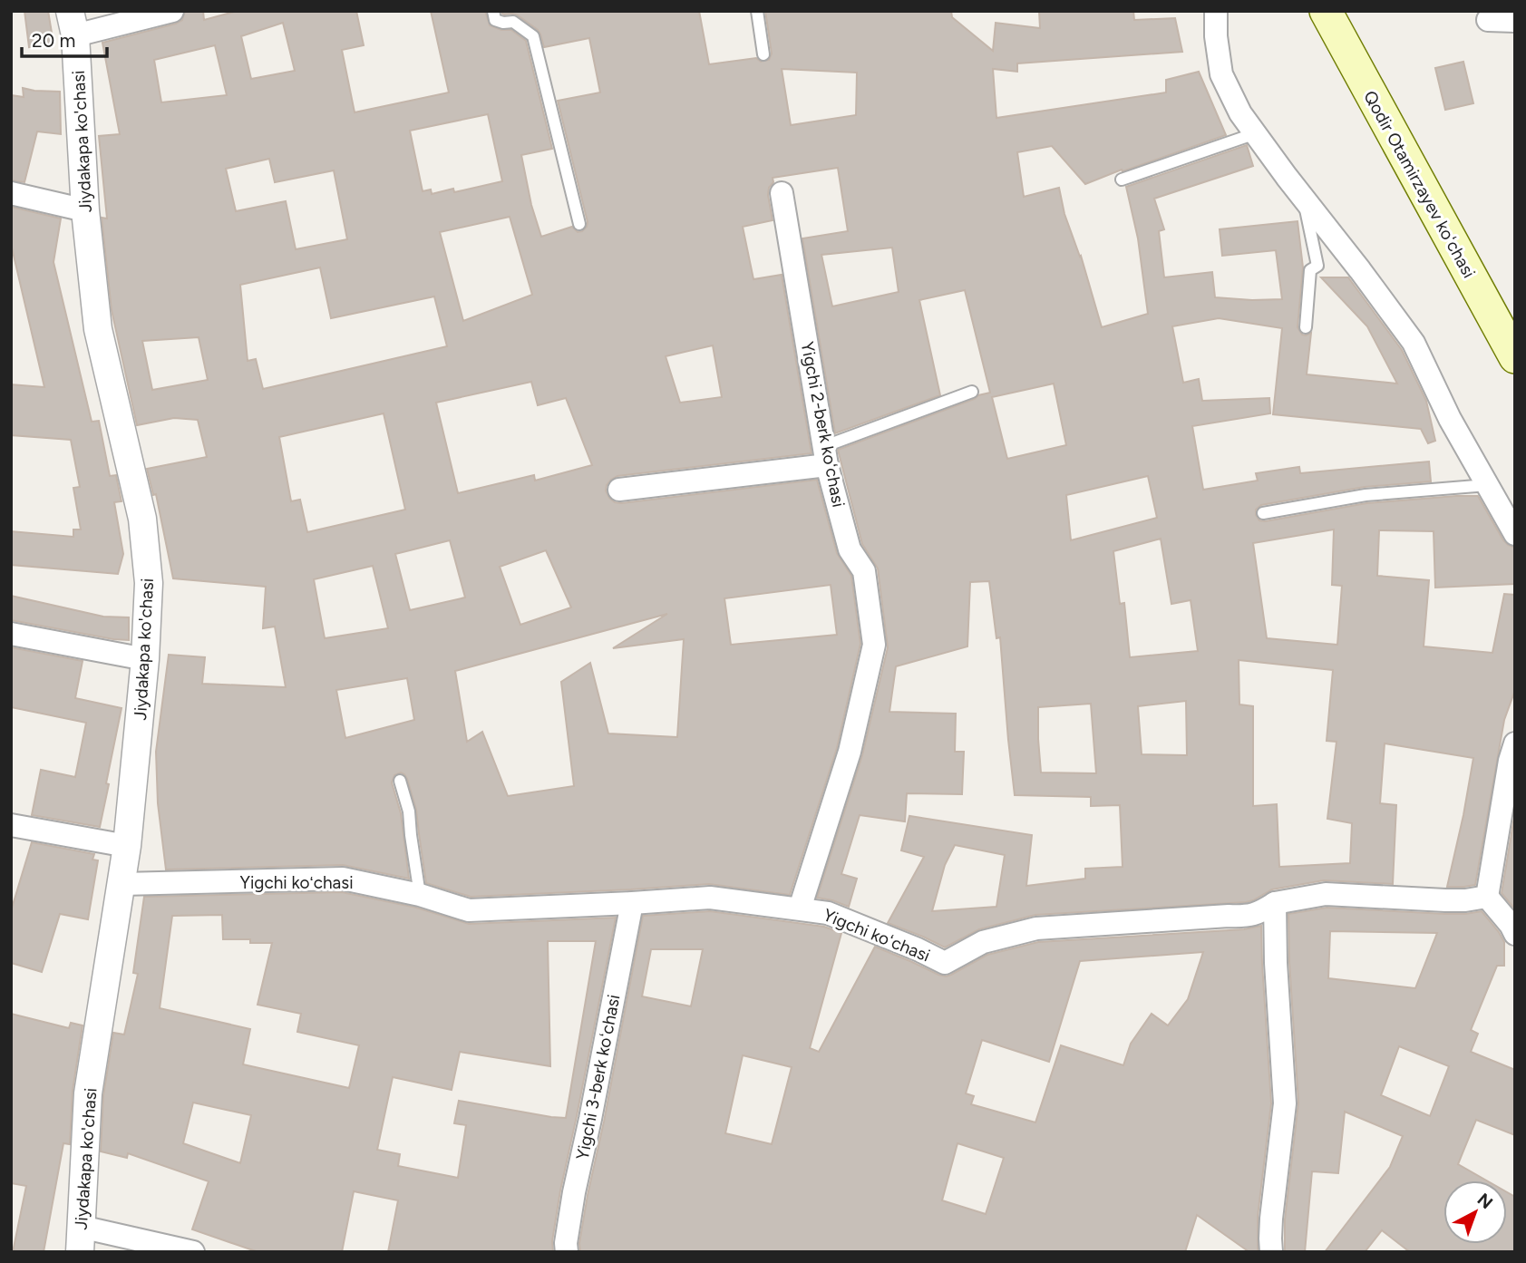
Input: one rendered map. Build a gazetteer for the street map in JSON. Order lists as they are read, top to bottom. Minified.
{"streets":{"main road":["Qodir Otamirzayev koʻchasi"],"street":["Jiydakapa ko'chasi","Yigchi 2-berk koʻchasi","Yigchi koʻchasi","Yigchi 3-berk koʻchasi"]},"crossings":[["Jiydakapa ko'chasi","Yigchi koʻchasi"],["Yigchi 2-berk koʻchasi","Yigchi koʻchasi"],["Yigchi koʻchasi","Yigchi 3-berk koʻchasi"]],"scale_bar":"20 m","north":"top right"}
